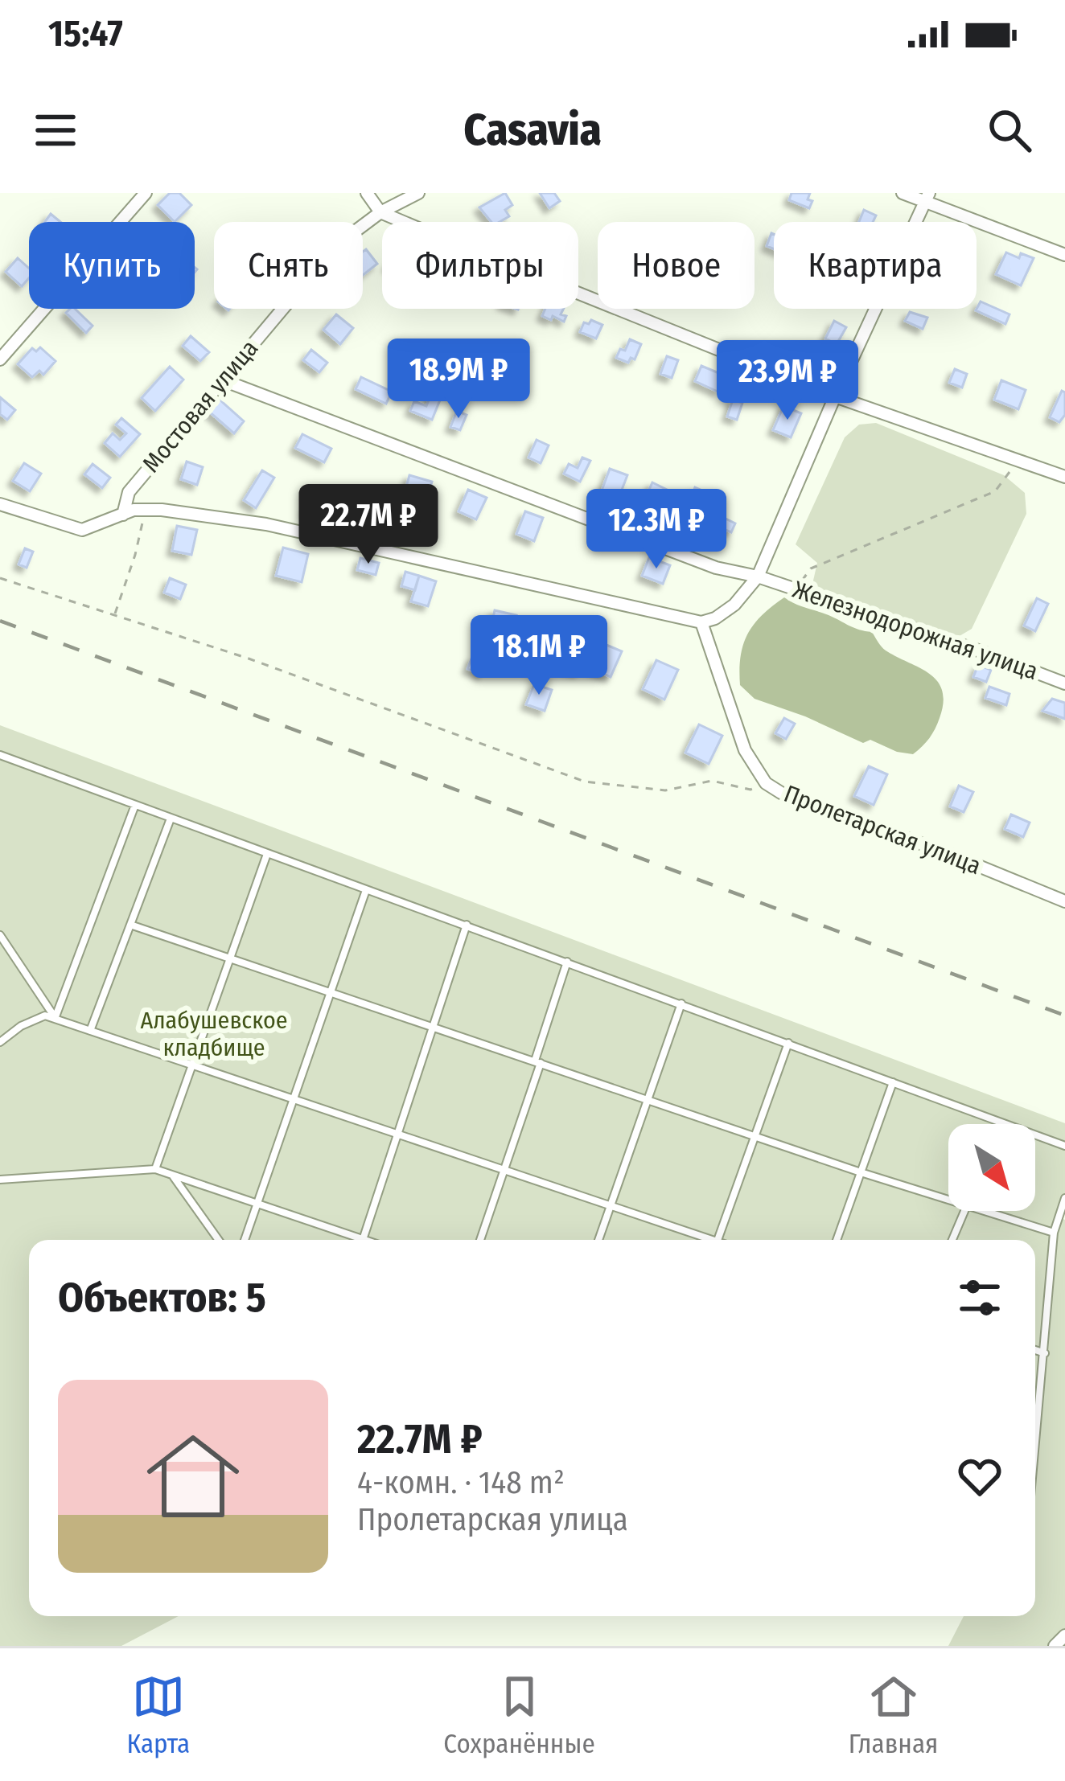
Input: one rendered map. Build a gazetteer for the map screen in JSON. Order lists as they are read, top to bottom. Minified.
{"streets":{"street":["Мостовая улица","Железнодорожная улица","Пролетарская улица"]},"crossings":[["Мостовая улица","Железнодорожная улица"]],"parks":["Алабушевское кладбище"],"north":"bottom right","page":{"status":"15:47","header":"Casavia","chip":["Купить","Снять","Фильтры","Новое","Квартира"],"price":["18.9M ₽","23.9M ₽","22.7M ₽","12.3M ₽","18.1M ₽"],"heading":"Объектов: 5","list":[{"name":"22.7M ₽","note":"4-комн. · 148 m² · Пролетарская улица"}],"tabs":["Карта","Сохранённые","Главная"]}}
